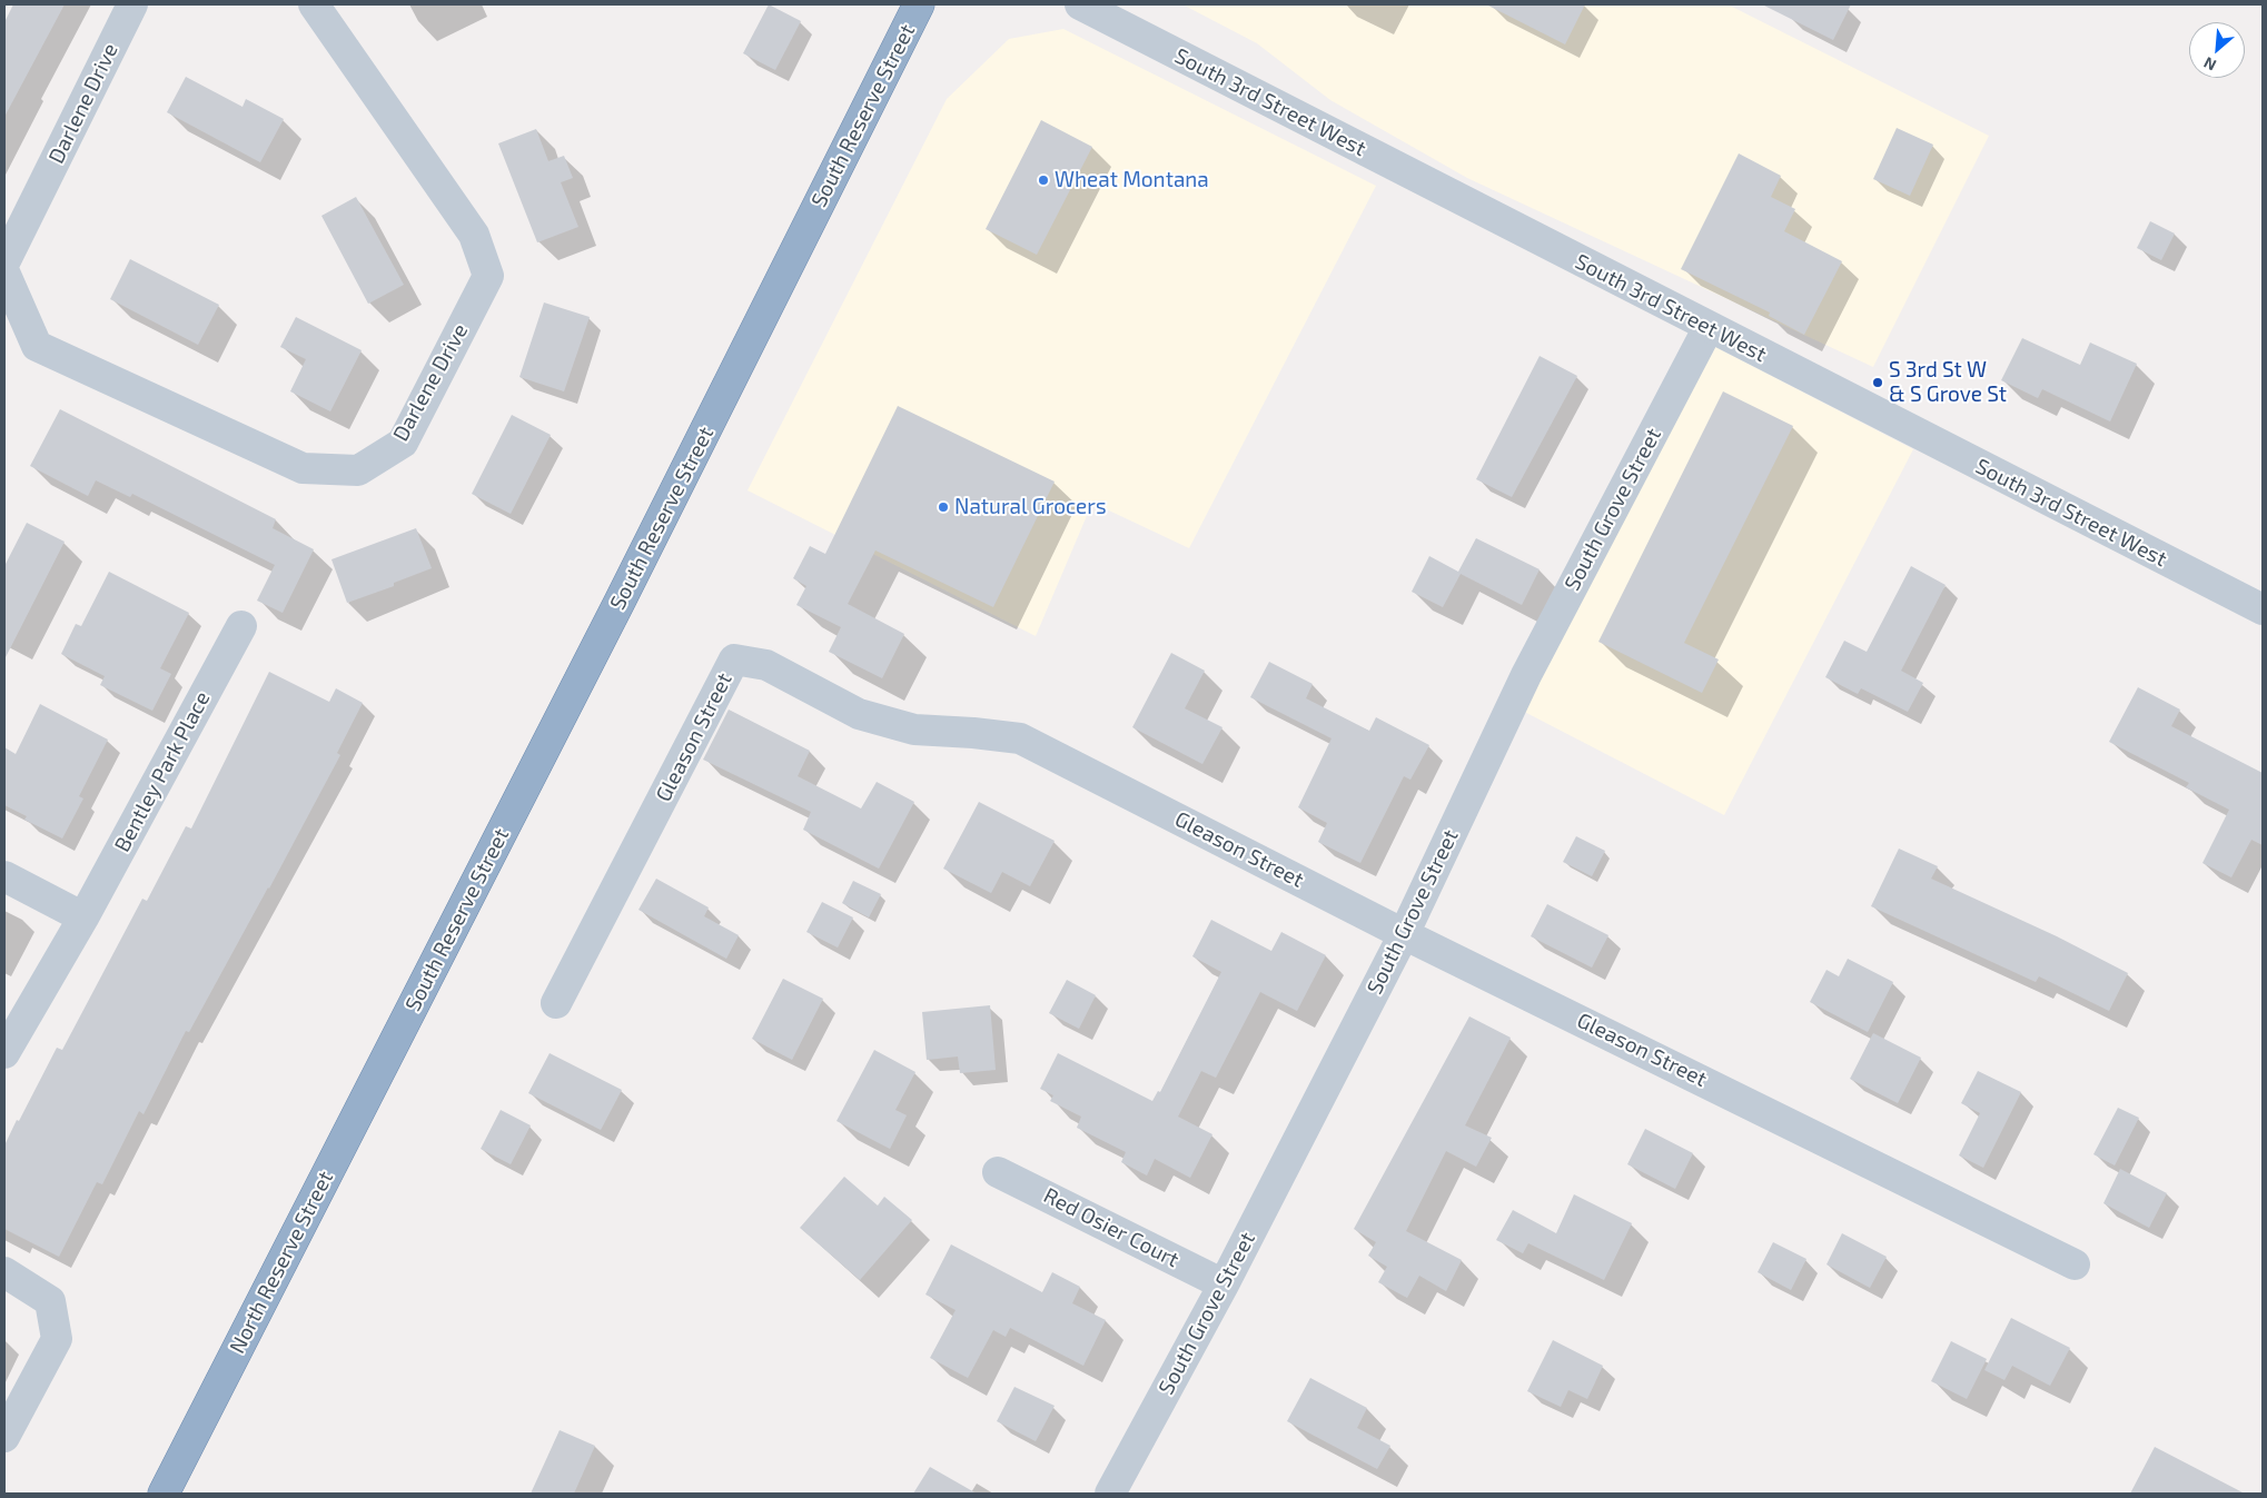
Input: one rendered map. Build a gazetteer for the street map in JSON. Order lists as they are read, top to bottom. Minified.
{"streets":{"highway":["South Reserve Street","North Reserve Street"],"street":["South 3rd Street West","Darlene Drive","South Grove Street","Gleason Street","Bentley Park Place","Red Osier Court"]},"crossings":[["South 3rd Street West","South Grove Street"],["South Reserve Street","North Reserve Street"],["South Grove Street","Gleason Street"],["South Grove Street","Red Osier Court"]],"places":["Wheat Montana","S 3rd St W & S Grove St","Natural Grocers"],"north":"bottom left"}
